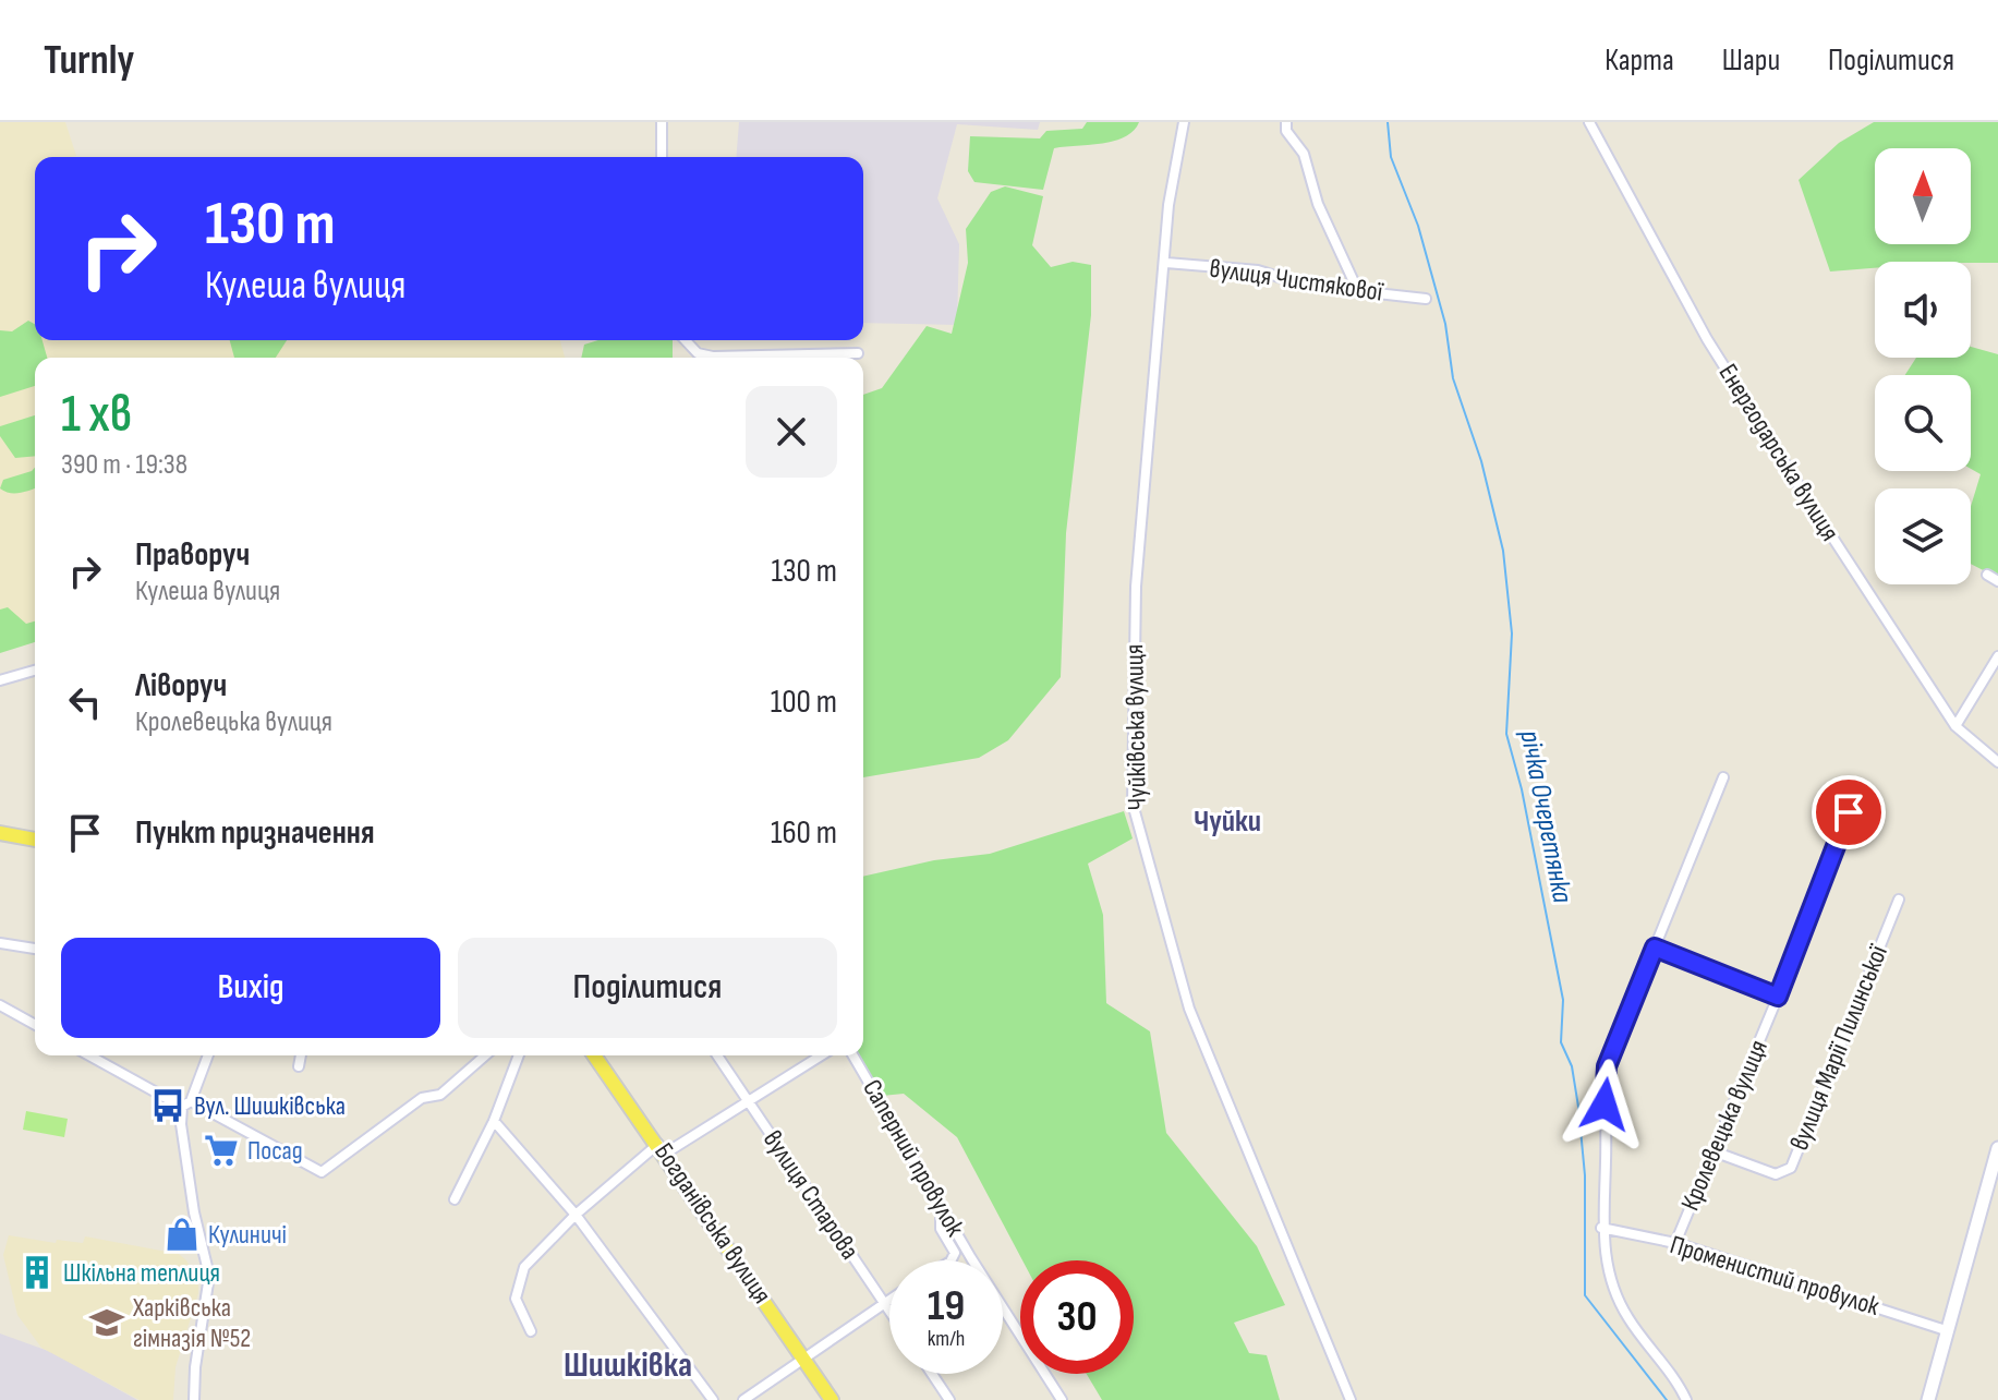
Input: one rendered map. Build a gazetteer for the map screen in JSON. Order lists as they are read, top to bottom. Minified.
{"streets":{"main road":["Богданівська вулиця"],"street":["вулиця Чистякової","Енергодарська вулиця","Чуйківська вулиця","вулиця Марії Пилинської","Кролевецька вулиця","Саперний провулок","вулиця Старова","Променистий провулок"]},"crossings":[["вулиця Чистякової","Чуйківська вулиця"],["вулиця Марії Пилинської","Кролевецька вулиця"],["Кролевецька вулиця","Променистий провулок"]],"districts":["Чуйки","Шишківка"],"water":["річка Очеретянка"],"places":{"bus stop":["Вул. Шишківська"],"supermarket":["Посад"],"shop":["Кулиничі"],"building":["Шкільна теплиця"],"school or university":["Харківська гімназія №52"]},"north":"top","page":{"header":"Turnly","nav":["Карта","Шари","Поділитися"],"turn":["130 m","Кулеша вулиця"],"heading":["1 хв","390 m · 19:38"],"list":[{"name":"Праворуч","note":"Кулеша вулиця","value":"130 m"},{"name":"Ліворуч","note":"Кролевецька вулиця","value":"100 m"},{"name":"Пункт призначення","value":"160 m"}],"buttons":["Вихід","Поділитися"],"speed":"19 km/h","limit":"30"}}
